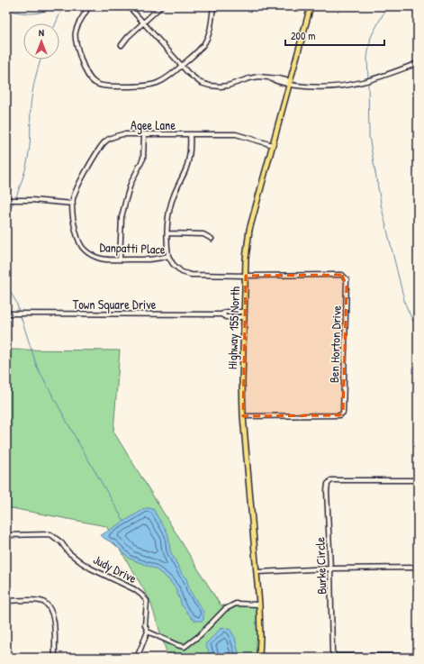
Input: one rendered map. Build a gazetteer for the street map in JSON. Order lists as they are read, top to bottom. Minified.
{"streets":{"main road":["Highway 155 North"],"street":["Agee Lane","Danpatti Place","Town Square Drive","Ben Horton Drive","Burke Circle","Judy Drive"]},"crossings":[["Agee Lane","Danpatti Place"],["Agee Lane","Highway 155 North"],["Danpatti Place","Highway 155 North"],["Danpatti Place","Ben Horton Drive"],["Town Square Drive","Highway 155 North"],["Highway 155 North","Ben Horton Drive"]],"scale_bar":"200 m","north":"top"}
